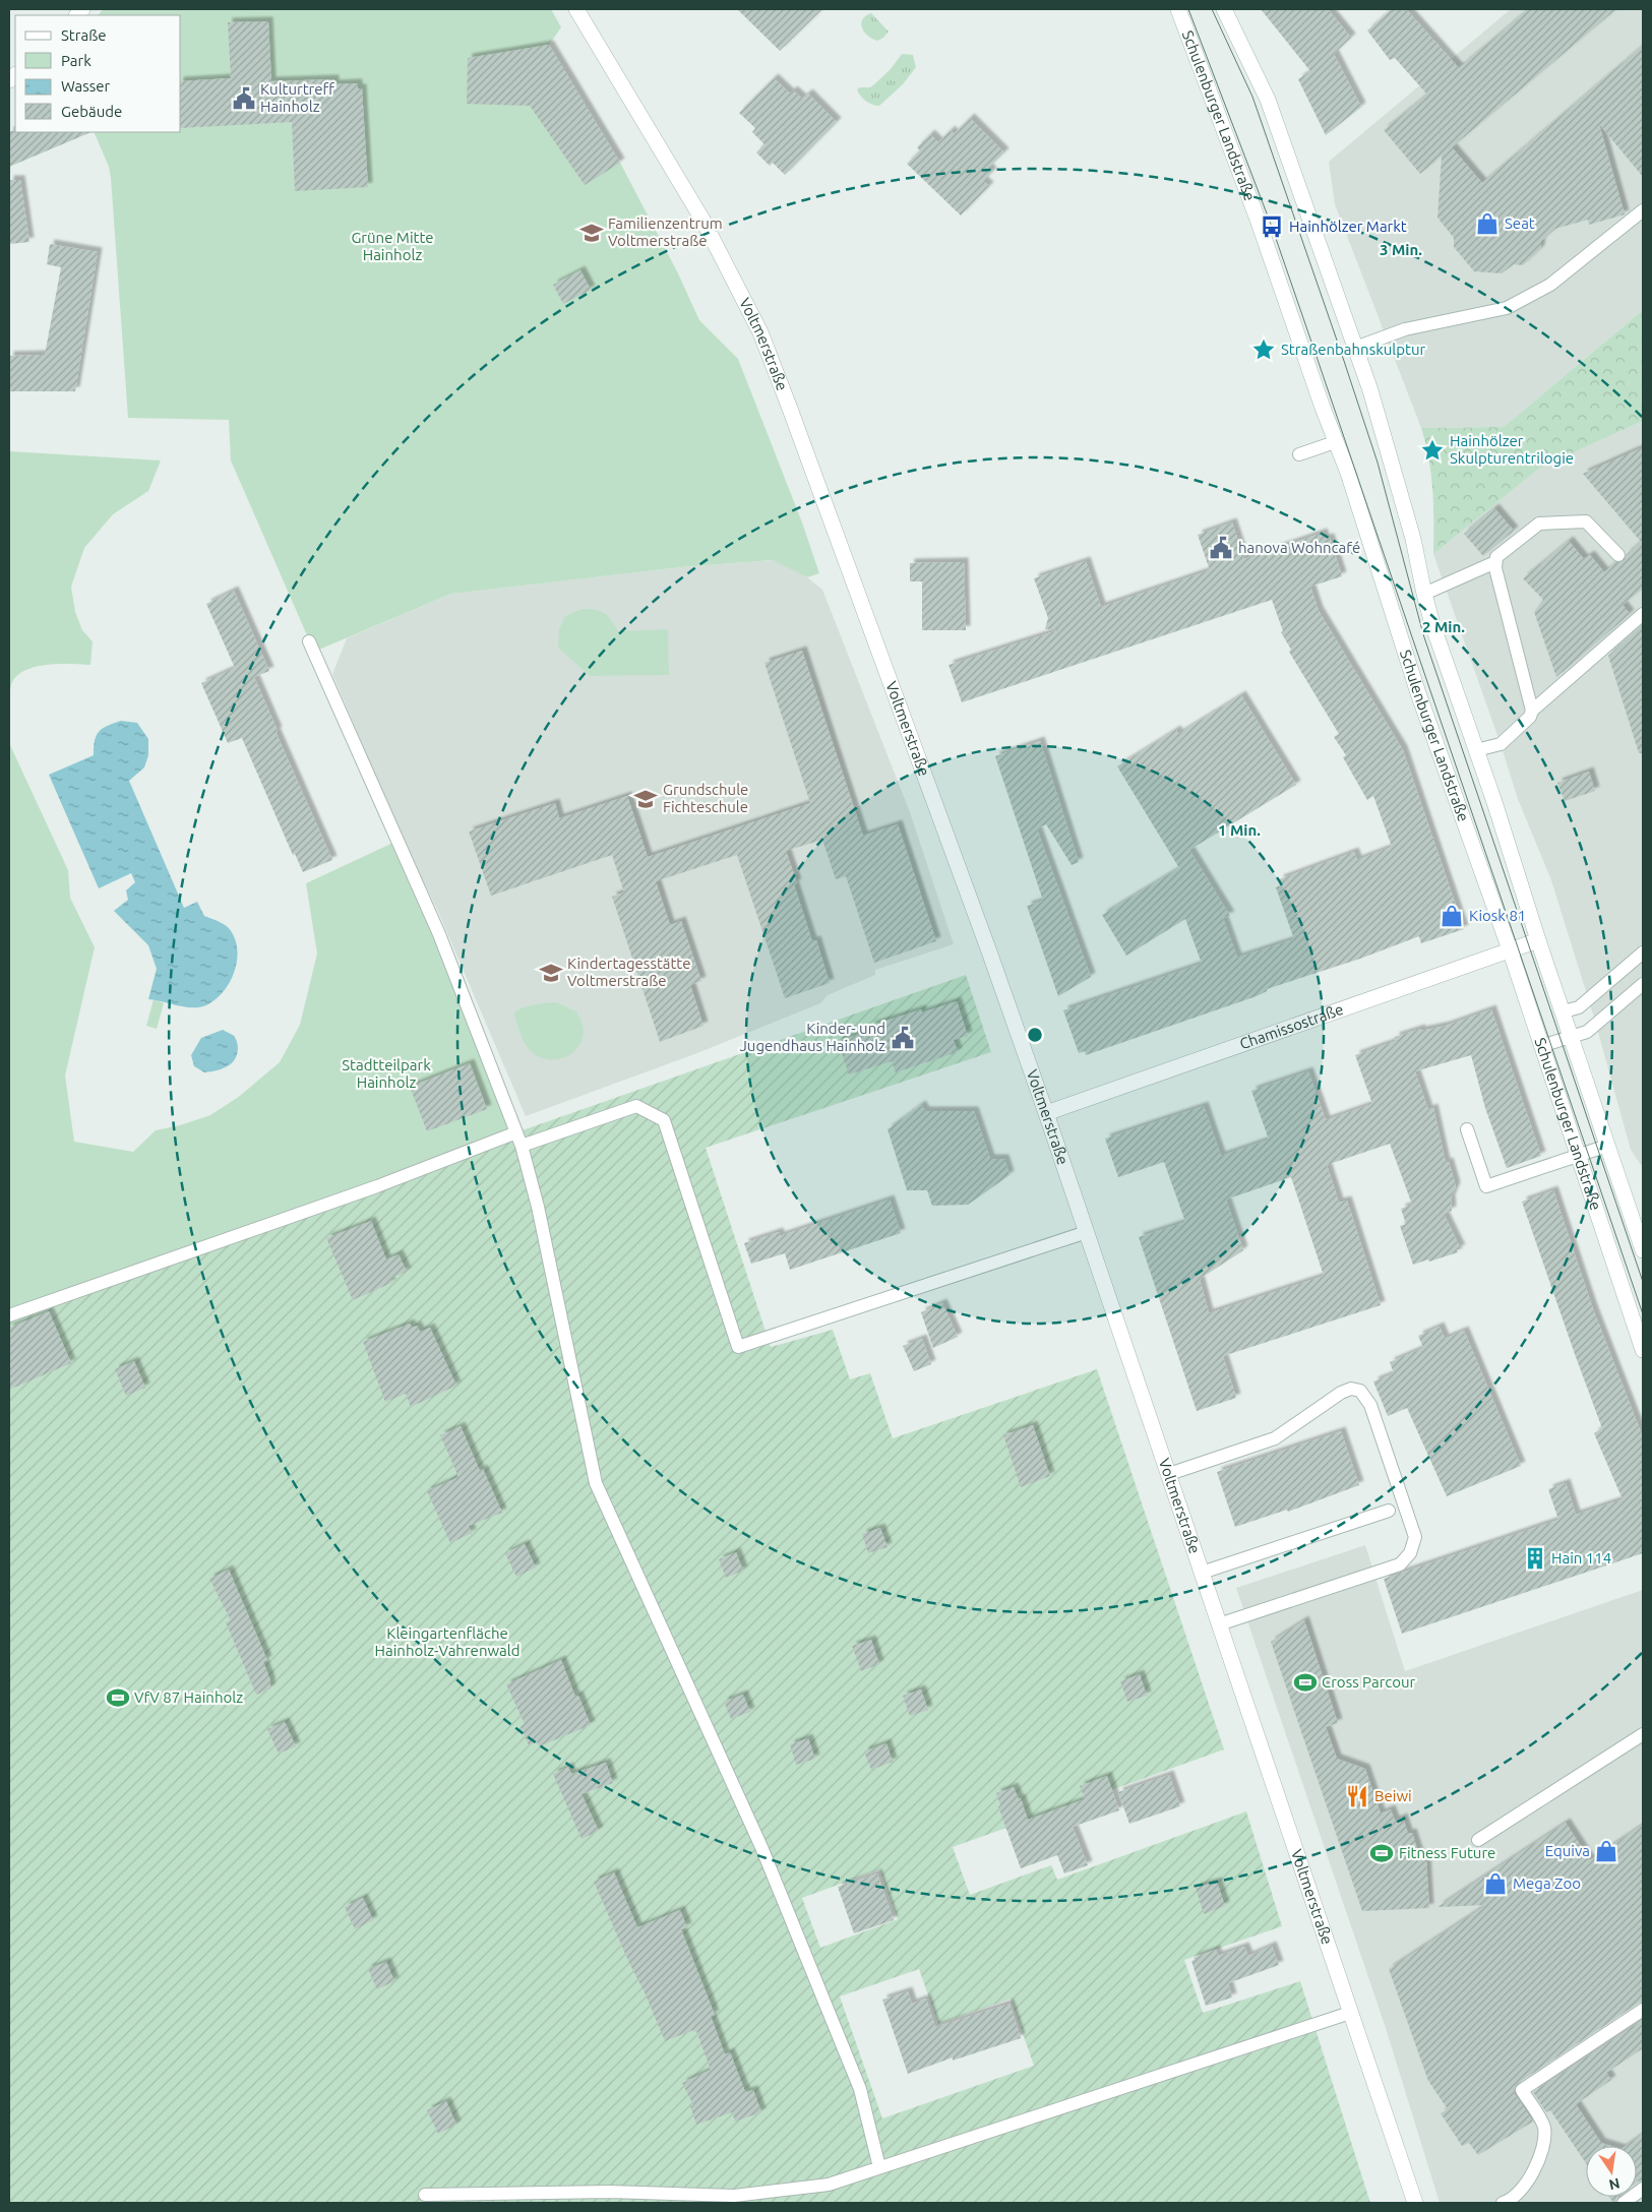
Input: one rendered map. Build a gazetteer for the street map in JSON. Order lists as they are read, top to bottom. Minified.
{"streets":{"street":["Schulenburger Landstraße","Voltmerstraße","Chamissostraße"]},"crossings":[["Schulenburger Landstraße","Chamissostraße"],["Voltmerstraße","Chamissostraße"]],"parks":["Grüne Mitte Hainholz","Stadtteilpark Hainholz","Kleingartenfläche Hainholz-Vahrenwald"],"places":{"public building":["Kulturtreff Hainholz","hanova Wohncafé","Kinder- und Jugendhaus Hainholz"],"shop":["Seat","Kiosk 81","Equiva","Mega Zoo"],"bus stop":["Hainhölzer Markt"],"school or university":["Familienzentrum Voltmerstraße","Grundschule Fichteschule","Kindertagesstätte Voltmerstraße"],"place":["Straßenbahnskulptur","Hainhölzer Skulpturentrilogie"],"building":["Hain 114"],"sports":["Cross Parcour","VfV 87 Hainholz","Fitness Future"],"restaurant":["Beiwi"]},"legend":["Straße","Park","Wasser","Gebäude"],"north":"bottom","rings":["3 Min.","2 Min.","1 Min."]}
